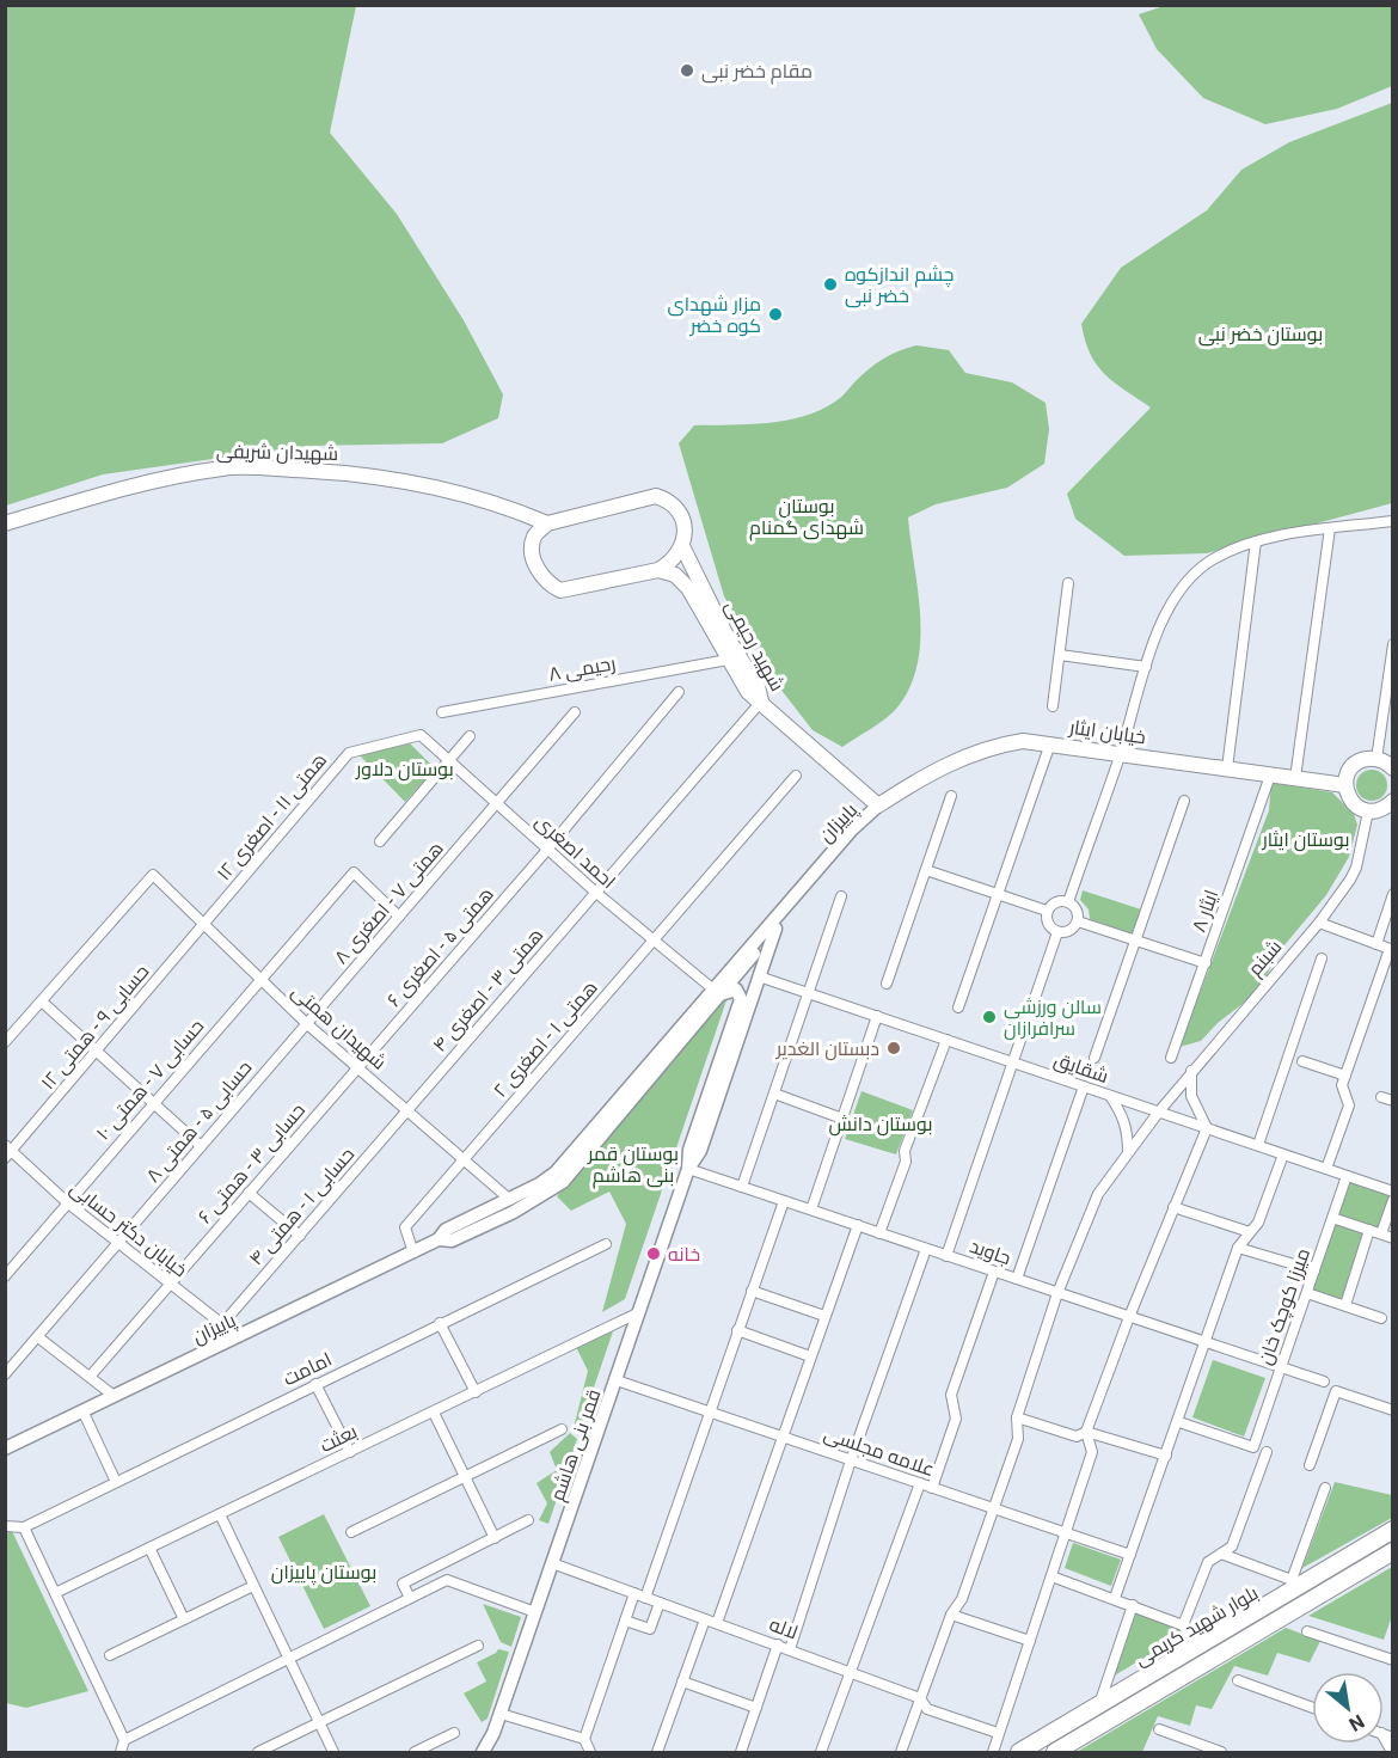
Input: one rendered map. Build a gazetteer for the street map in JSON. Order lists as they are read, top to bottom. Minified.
{"streets":{"main road":["شهیدان شریفی","شهید رحیمی","خیابان ایثار","بلوار شهید کریمی"],"street":["رحیمی ۸","همتی ۱۱ - اصغری ۱۲","پاییزان","احمد اصغری","همتی ۷ - اصغری ۸","ایثار ۸","همتی ۵ - اصغری ۶","شبنم","همتی ۳ - اصغری ۴","حسابی ۹ - همتی ۱۲","شهیدان همتی","همتی ۱ - اصغری ۲","شقایق","حسابی ۷ - همتی ۱۰","حسابی ۵ - همتی ۸","حسابی ۳ - همتی ۶","حسابی ۱ - همتی ۴","خیابان دکتر حسابی","جاوید","میرزا کوچک خان","امامت","بعثت","قمر بنی هاشم","علامه مجلسی","لاله"]},"crossings":[["شهید رحیمی","خیابان ایثار"],["شهید رحیمی","پاییزان"],["شهید رحیمی","همتی ۳ - اصغری ۴"],["خیابان ایثار","پاییزان"],["خیابان ایثار","ایثار ۸"],["همتی ۱۱ - اصغری ۱۲","احمد اصغری"],["همتی ۱۱ - اصغری ۱۲","حسابی ۹ - همتی ۱۲"],["همتی ۱۱ - اصغری ۱۲","شهیدان همتی"],["پاییزان","احمد اصغری"],["پاییزان","شهیدان همتی"],["پاییزان","همتی ۱ - اصغری ۲"],["پاییزان","خیابان دکتر حسابی"],["پاییزان","قمر بنی هاشم"],["احمد اصغری","همتی ۷ - اصغری ۸"],["احمد اصغری","همتی ۵ - اصغری ۶"],["احمد اصغری","همتی ۳ - اصغری ۴"],["احمد اصغری","همتی ۱ - اصغری ۲"],["احمد اصغری","قمر بنی هاشم"],["همتی ۷ - اصغری ۸","شهیدان همتی"],["همتی ۷ - اصغری ۸","حسابی ۷ - همتی ۱۰"],["همتی ۷ - اصغری ۸","حسابی ۵ - همتی ۸"],["همتی ۵ - اصغری ۶","شهیدان همتی"],["همتی ۵ - اصغری ۶","حسابی ۳ - همتی ۶"],["شبنم","شقایق"],["شبنم","جاوید"],["شبنم","علامه مجلسی"],["شبنم","لاله"],["همتی ۳ - اصغری ۴","شهیدان همتی"],["همتی ۳ - اصغری ۴","حسابی ۱ - همتی ۴"],["حسابی ۹ - همتی ۱۲","شهیدان همتی"],["حسابی ۹ - همتی ۱۲","خیابان دکتر حسابی"],["شهیدان همتی","همتی ۱ - اصغری ۲"],["شهیدان همتی","حسابی ۷ - همتی ۱۰"],["شهیدان همتی","حسابی ۵ - همتی ۸"],["شهیدان همتی","حسابی ۳ - همتی ۶"],["شهیدان همتی","حسابی ۱ - همتی ۴"],["شقایق","میرزا کوچک خان"],["شقایق","قمر بنی هاشم"],["حسابی ۷ - همتی ۱۰","خیابان دکتر حسابی"],["حسابی ۵ - همتی ۸","خیابان دکتر حسابی"],["حسابی ۳ - همتی ۶","خیابان دکتر حسابی"],["حسابی ۱ - همتی ۴","خیابان دکتر حسابی"],["جاوید","میرزا کوچک خان"],["جاوید","قمر بنی هاشم"],["بعثت","قمر بنی هاشم"],["قمر بنی هاشم","علامه مجلسی"],["قمر بنی هاشم","لاله"]],"parks":["بوستان خضر نبی","بوستان شهدای گمنام","بوستان دلاور","بوستان ایثار","بوستان دانش","بوستان قمر بنی هاشم","بوستان پاییزان"],"places":["مقام خضر نبی","چشم اندازکوه خضر نبی","مزار شهدای کوه خضر","سالن ورزشی سرافرازان","دبستان الغدیر","خانه"],"north":"bottom right"}
